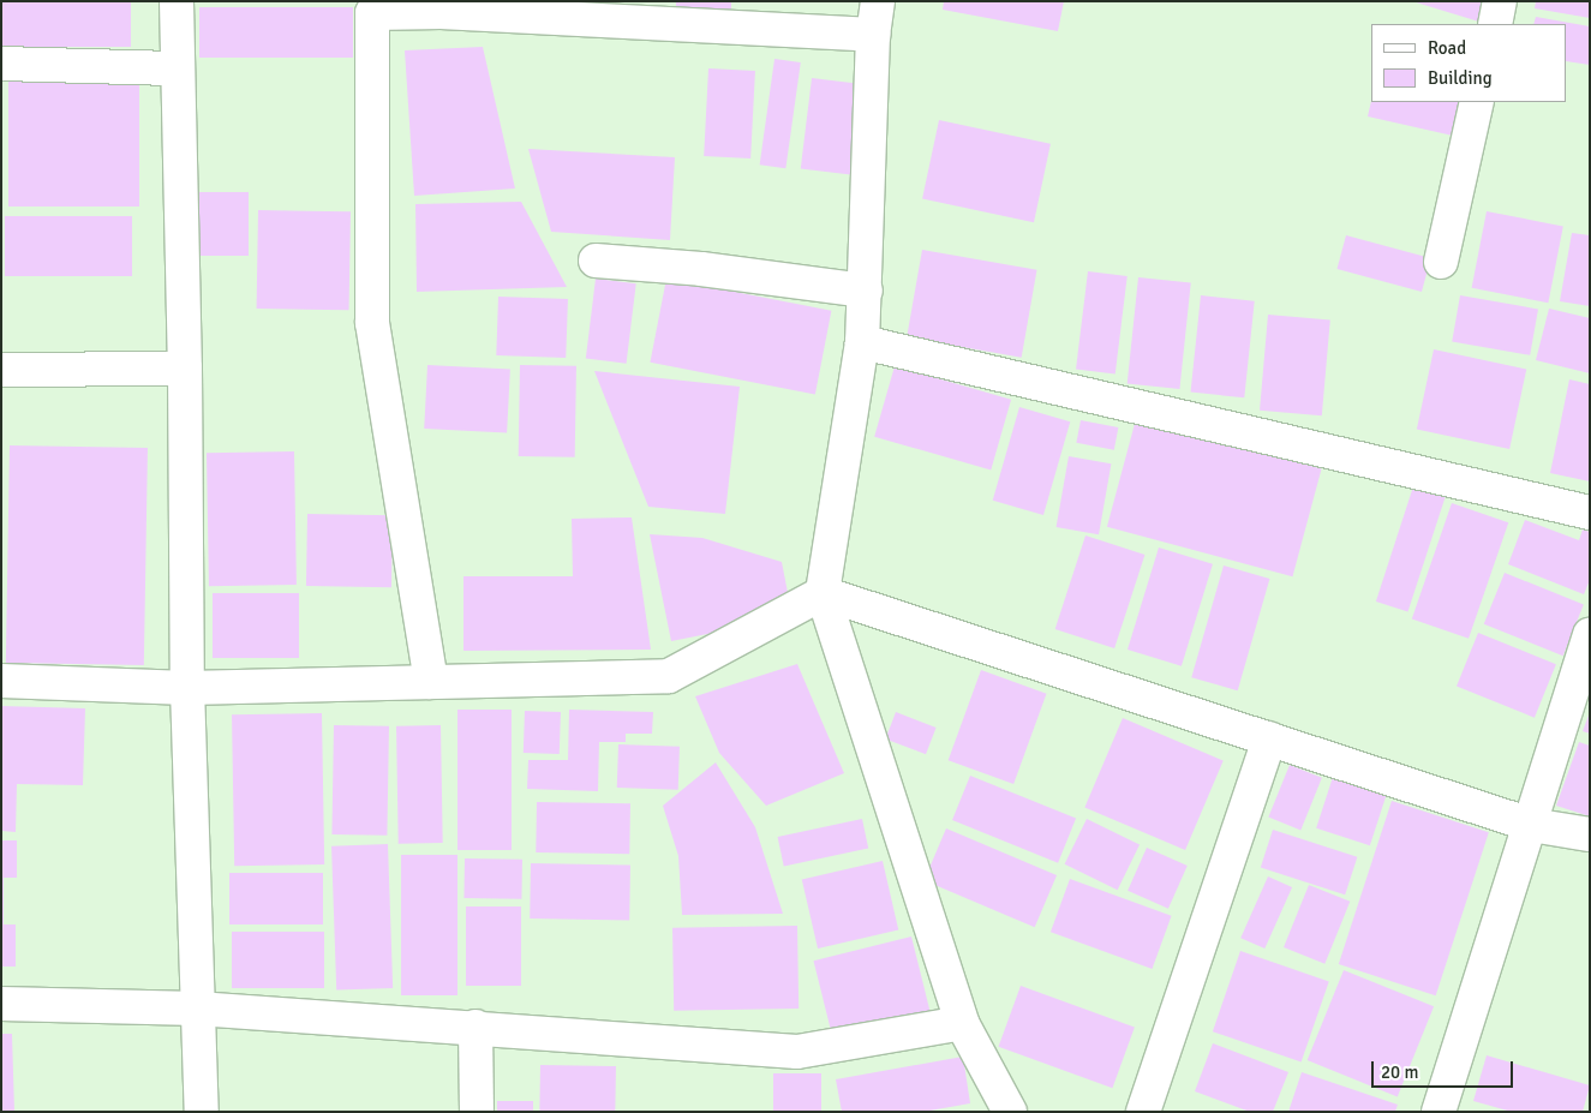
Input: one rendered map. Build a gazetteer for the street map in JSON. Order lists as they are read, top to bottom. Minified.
{"legend":["Road","Building"],"scale_bar":"20 m"}
